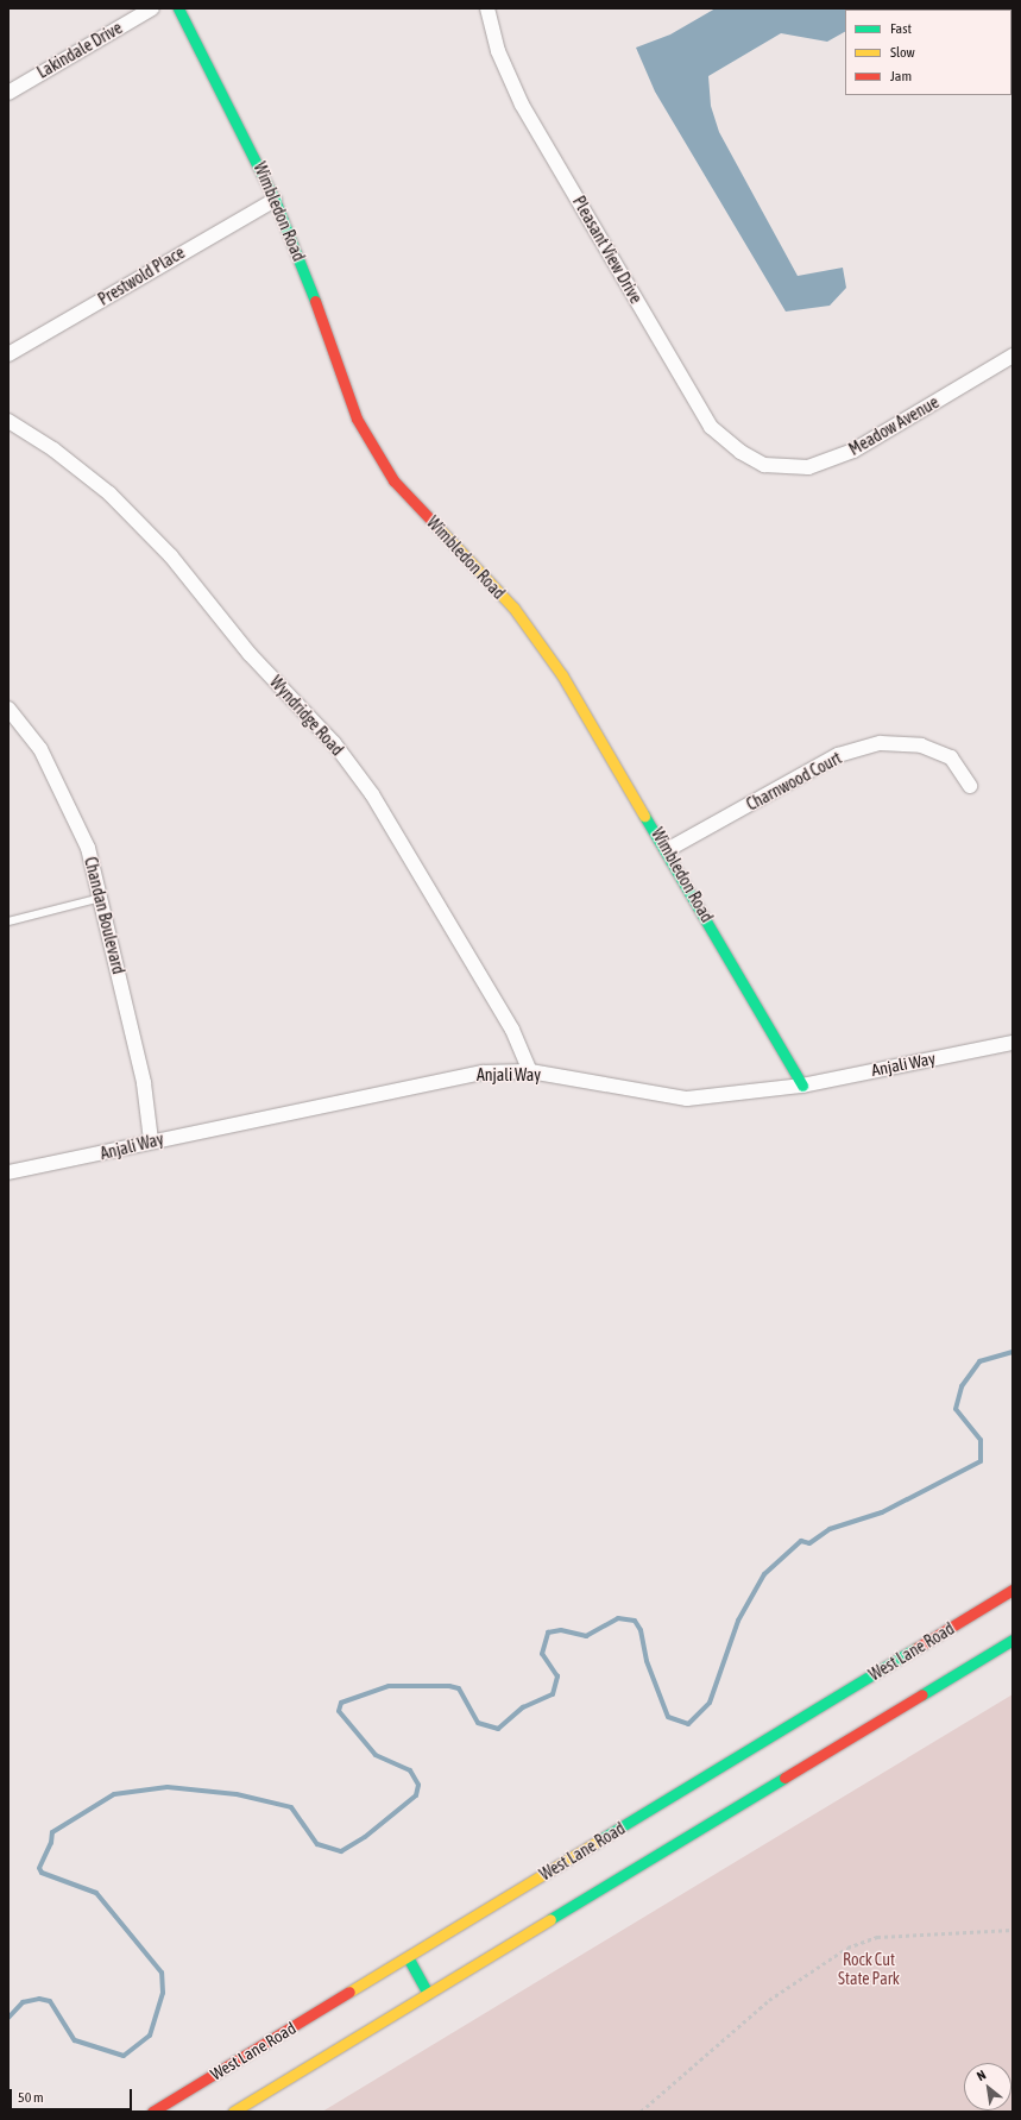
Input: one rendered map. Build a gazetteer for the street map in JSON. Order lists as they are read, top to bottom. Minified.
{"streets":{"main road":["Wimbledon Road","West Lane Road"],"street":["Lakindale Drive","Pleasant View Drive","Prestwold Place","Meadow Avenue","Wyndridge Road","Charnwood Court","Chandan Boulevard","Anjali Way"]},"crossings":[["Wimbledon Road","Prestwold Place"],["Wimbledon Road","Charnwood Court"],["Wimbledon Road","Anjali Way"],["Pleasant View Drive","Meadow Avenue"],["Wyndridge Road","Anjali Way"],["Chandan Boulevard","Anjali Way"]],"parks":["Rock Cut State Park"],"legend":["Fast","Slow","Jam"],"scale_bar":"50 m","north":"top left"}
